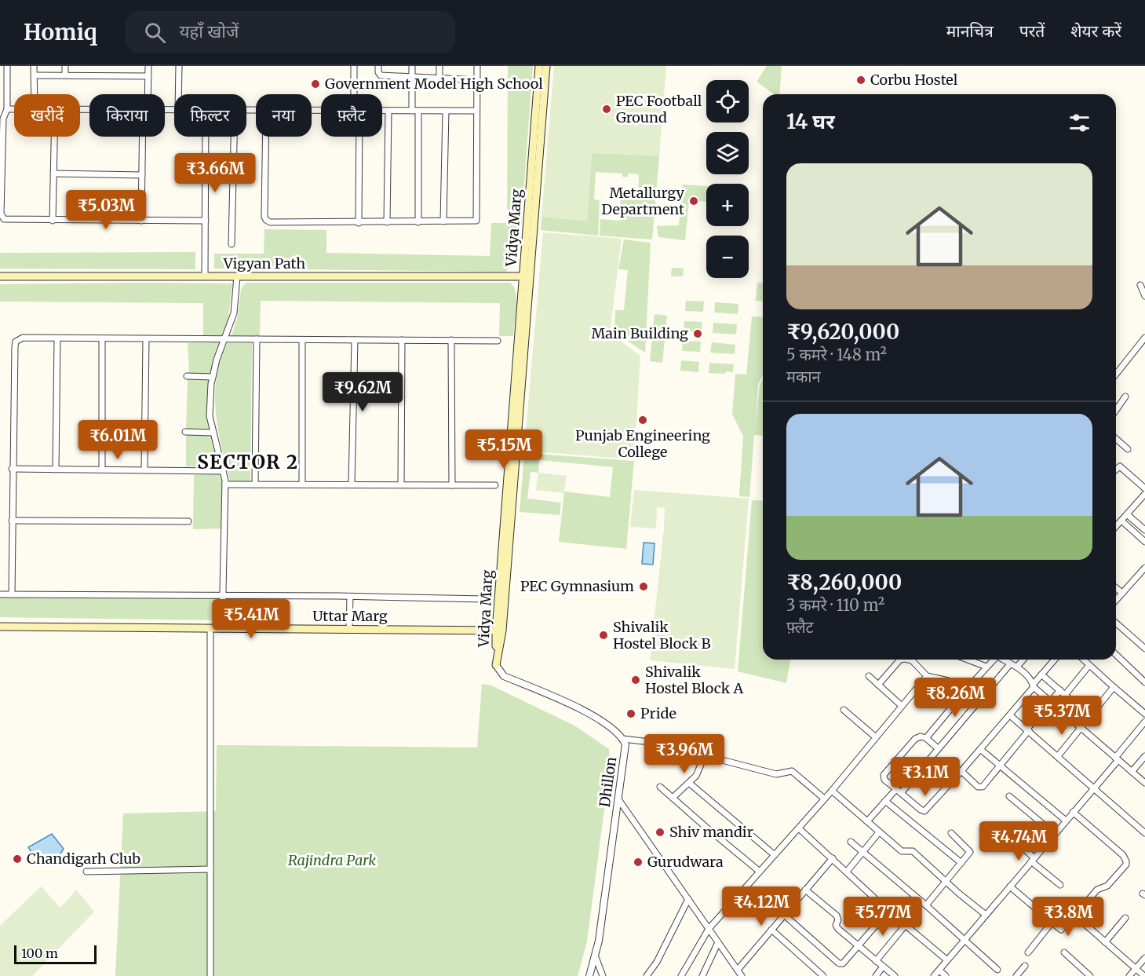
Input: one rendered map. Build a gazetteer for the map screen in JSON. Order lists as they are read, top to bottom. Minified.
{"streets":{"main road":["Vidya Marg","Vigyan Path","Uttar Marg"],"street":["Dhillon"]},"crossings":[["Vidya Marg","Vigyan Path"],["Vidya Marg","Uttar Marg"],["Vidya Marg","Dhillon"]],"districts":["SECTOR 2"],"parks":["Rajindra Park"],"places":["Corbu Hostel","Government Model High School","PEC Football Ground","Metallurgy Department","Main Building","Punjab Engineering College","PEC Gymnasium","Shivalik Hostel Block B","Shivalik Hostel Block A","Pride","Shiv mandir","Chandigarh Club","Gurudwara"],"scale_bar":"100 m","page":{"header":"Homiq","search":"यहाँ खोजें","nav":["मानचित्र","परतें","शेयर करें"],"map_buttons":["+","−"],"chip":["खरीदें","किराया","फ़िल्टर","नया","फ़्लैट"],"heading":"14 घर","list":[{"name":"₹9,620,000","note":"5 कमरे · 148 m² · मकान"},{"name":"₹8,260,000","note":"3 कमरे · 110 m² · फ़्लैट"}],"price":["₹3.66M","₹5.03M","₹9.62M","₹6.01M","₹5.15M","₹5.41M","₹8.26M","₹5.37M","₹3.96M","₹3.1M","₹4.74M","₹4.12M","₹5.77M","₹3.8M"],"scale":"100 m"}}
